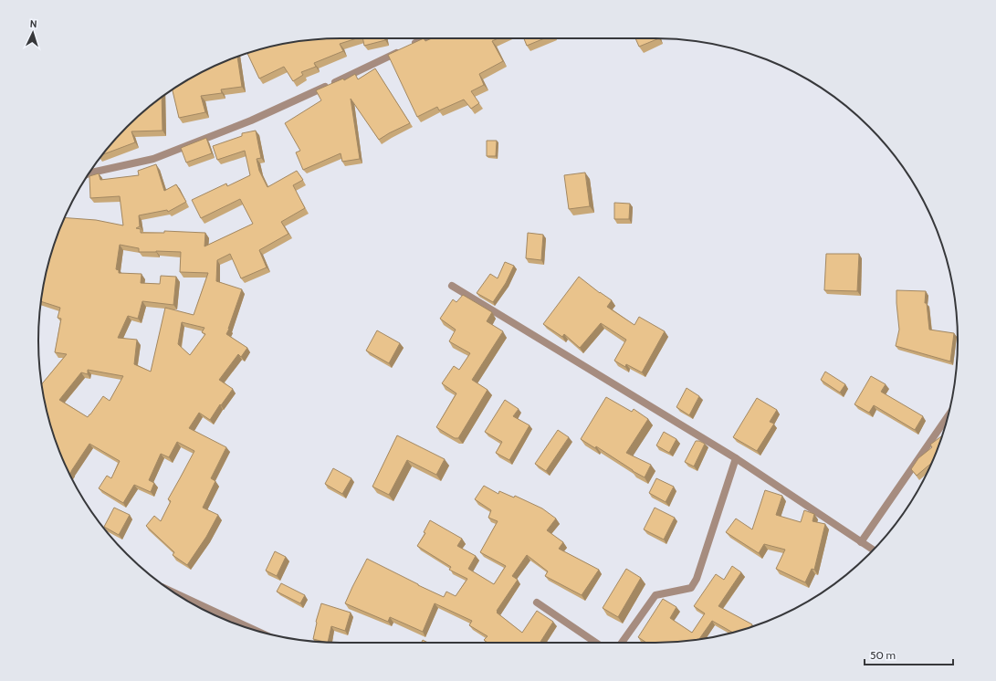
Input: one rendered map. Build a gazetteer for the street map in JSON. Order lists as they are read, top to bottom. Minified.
{"scale_bar":"50 m","north":"top"}
